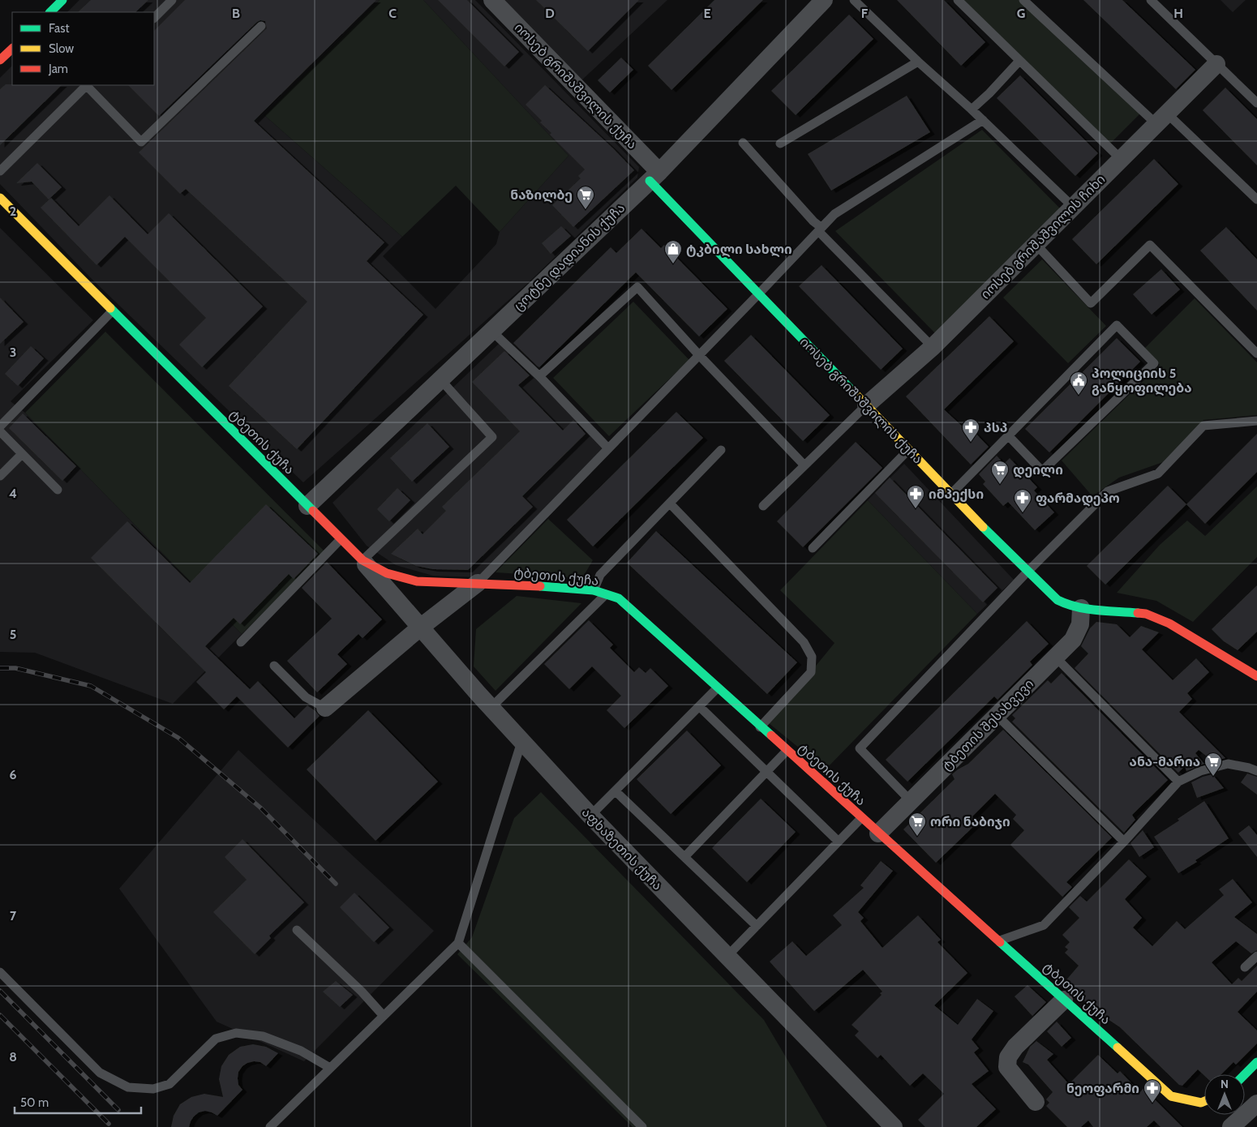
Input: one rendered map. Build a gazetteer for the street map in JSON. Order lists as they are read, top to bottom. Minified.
{"streets":{"street":["იოსებ გრიშაშვილის ქუჩა","იოსებ გრიშაშვილის ჩიხი","ცოტნე დადიანის ქუჩა","ტბეთის ქუჩა","ტბეთის შესახვევი","აფხაზეთის ქუჩა"]},"crossings":[["იოსებ გრიშაშვილის ქუჩა","იოსებ გრიშაშვილის ჩიხი"],["იოსებ გრიშაშვილის ქუჩა","ცოტნე დადიანის ქუჩა"],["იოსებ გრიშაშვილის ქუჩა","ტბეთის შესახვევი"],["ცოტნე დადიანის ქუჩა","ტბეთის ქუჩა"],["ტბეთის ქუჩა","ტბეთის შესახვევი"],["ტბეთის ქუჩა","აფხაზეთის ქუჩა"]],"places":{"supermarket":["ნაზილბე","დეილი","ანა-მარია","ორი ნაბიჯი"],"shop":["ტკბილი სახლი"],"public building":["პოლიციის 5 განყოფილება"],"pharmacy":["პსპ","იმპექსი","ფარმადეპო","ნეოფარმი"]},"legend":["Fast","Slow","Jam"],"scale_bar":"50 m","north":"top","grid":{"columns":["B","C","D","E","F","G","H"],"rows":["2","3","4","5","6","7","8"]}}
